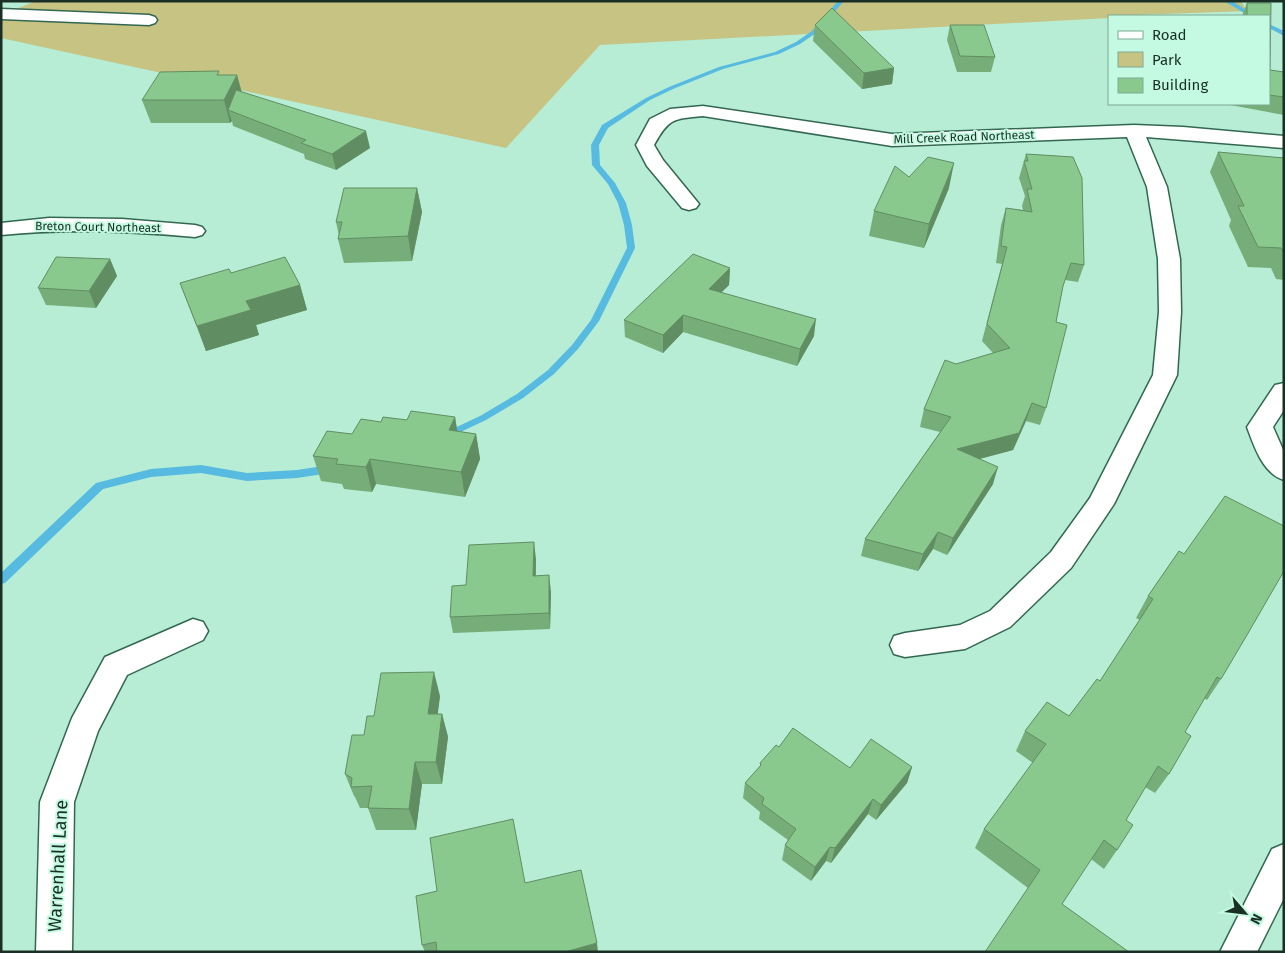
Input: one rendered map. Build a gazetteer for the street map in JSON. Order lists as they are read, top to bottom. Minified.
{"streets":{"street":["Mill Creek Road Northeast","Breton Court Northeast","Warrenhall Lane"]},"legend":["Road","Park","Building"],"north":"bottom right"}
